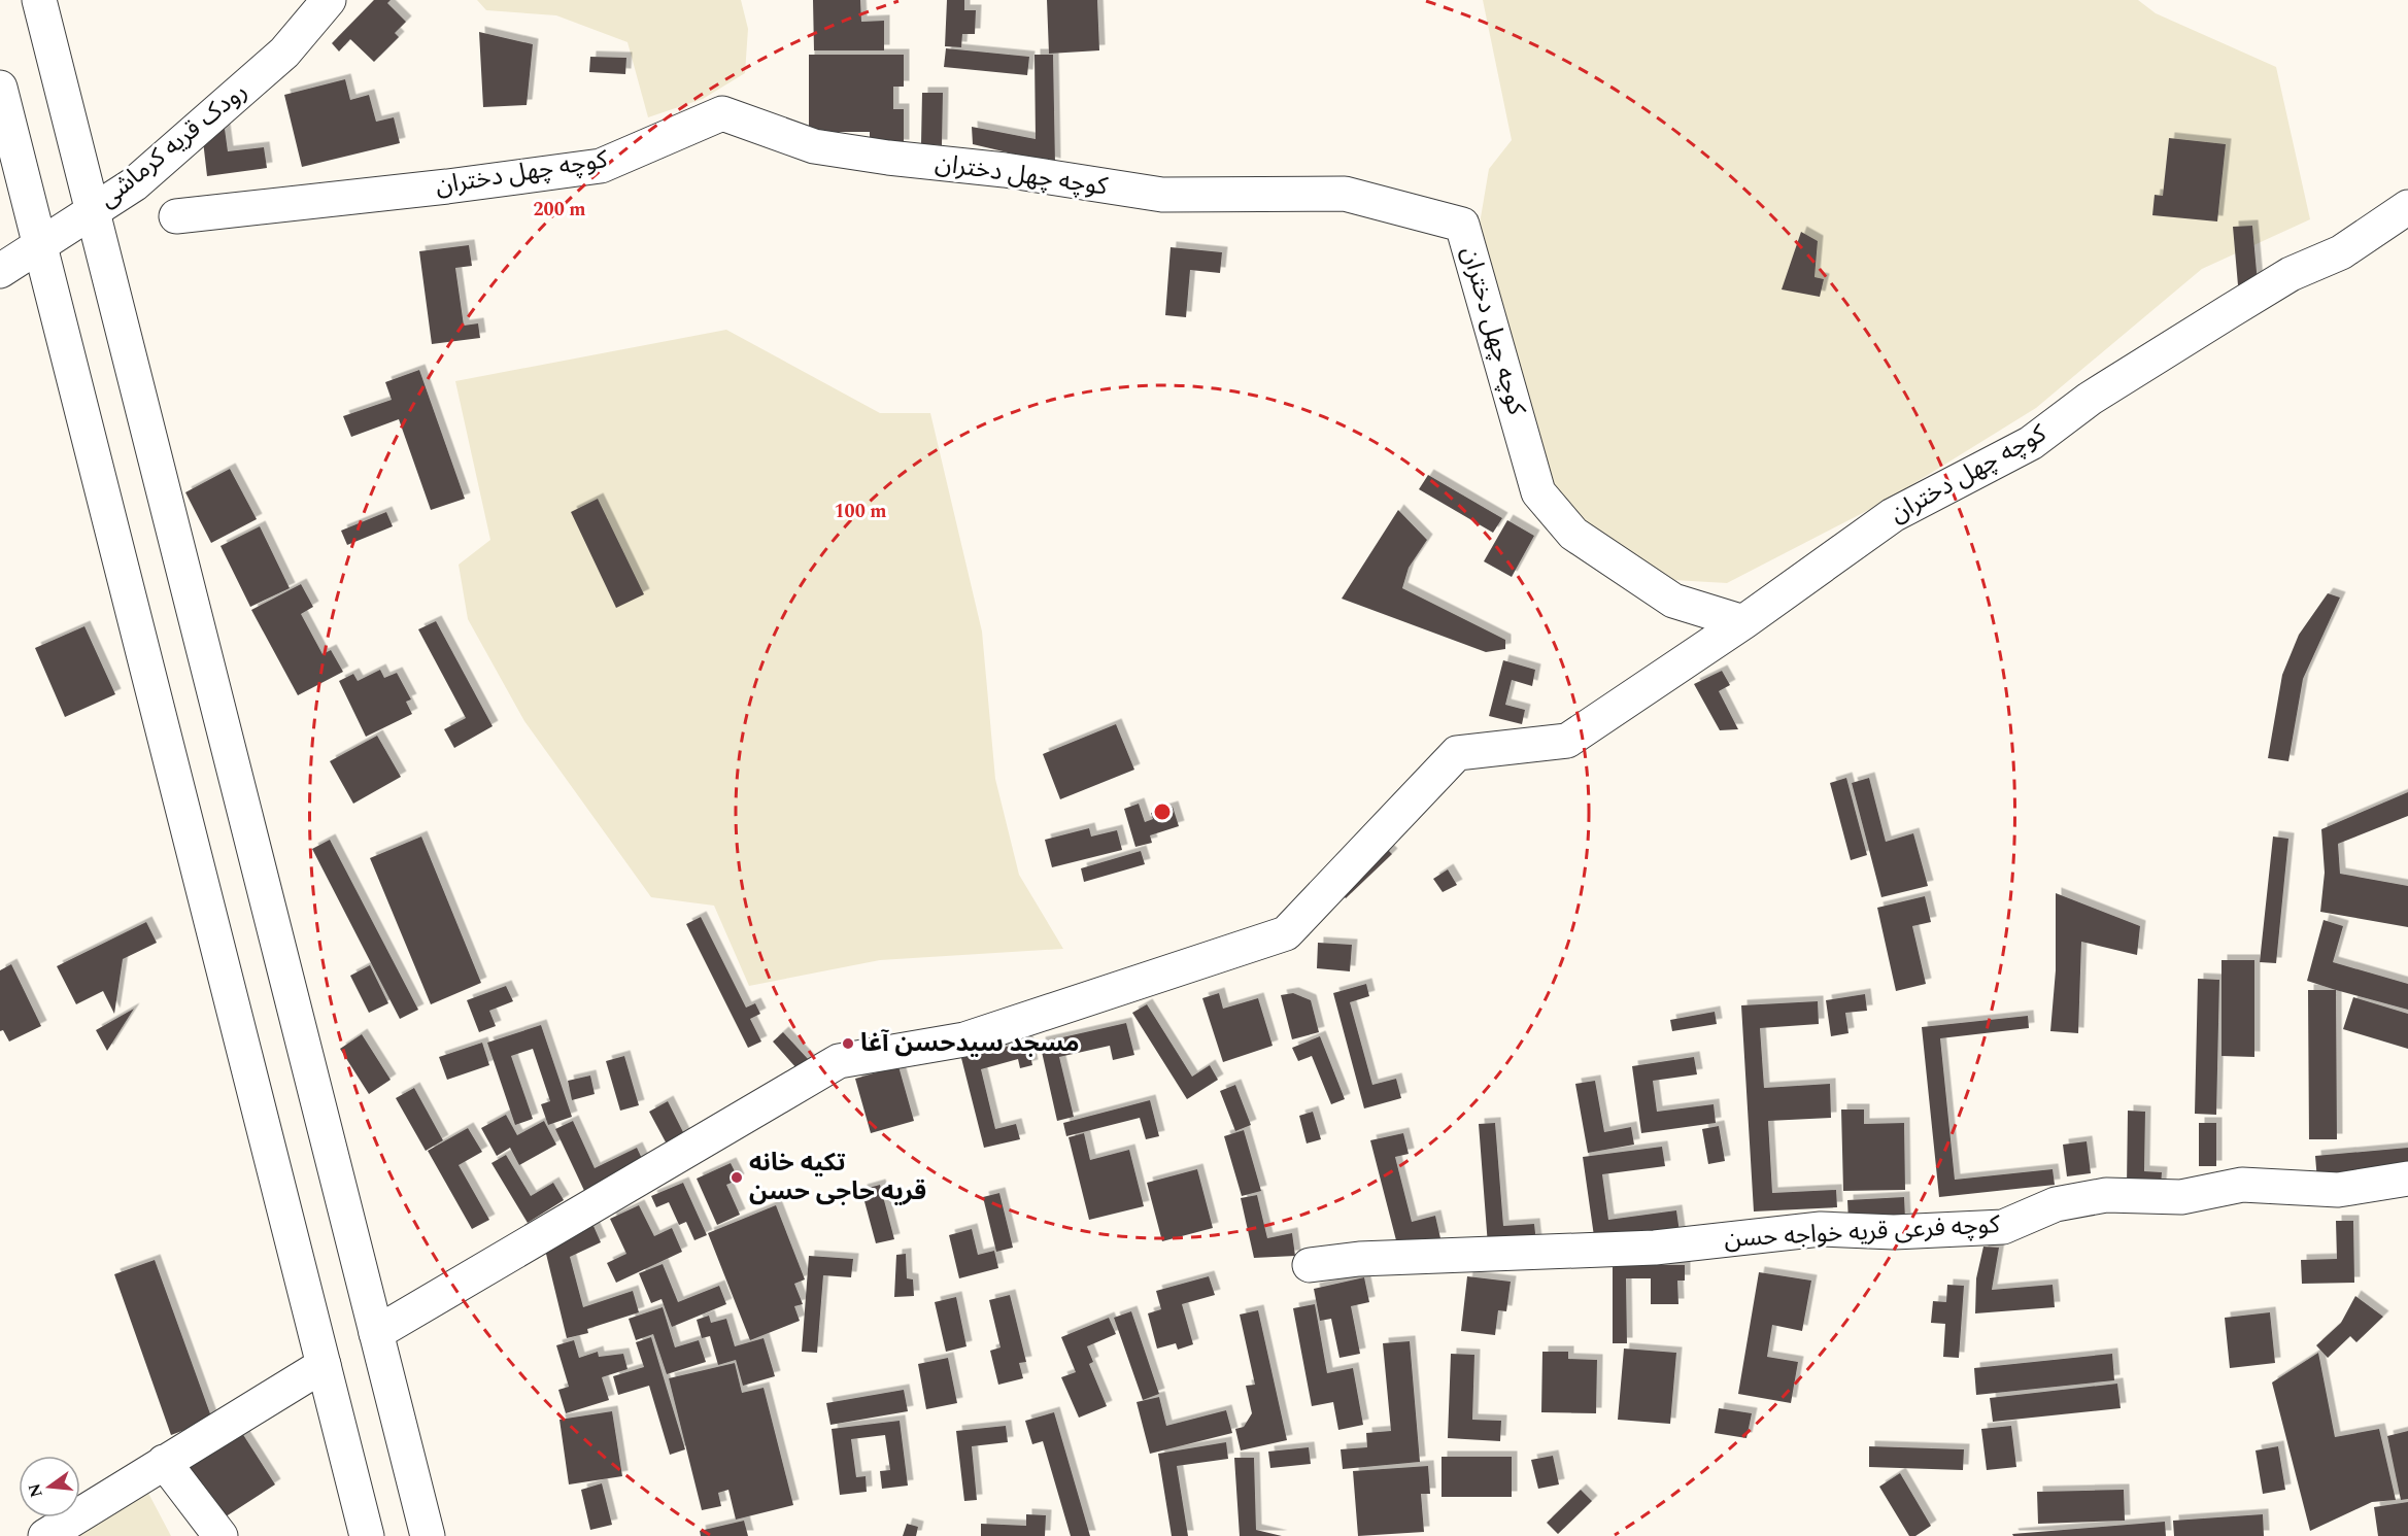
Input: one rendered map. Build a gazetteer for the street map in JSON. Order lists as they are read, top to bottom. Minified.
{"streets":{"street":["رودک قریه کرماشی","کوچه چهل دختران","کوچه فرعی قریه خواجه حسن"]},"places":["مسجد سیدحسن آغا","تکیه خانه قریه حاجی حسن"],"north":"left","rings":["200 m","100 m"]}
